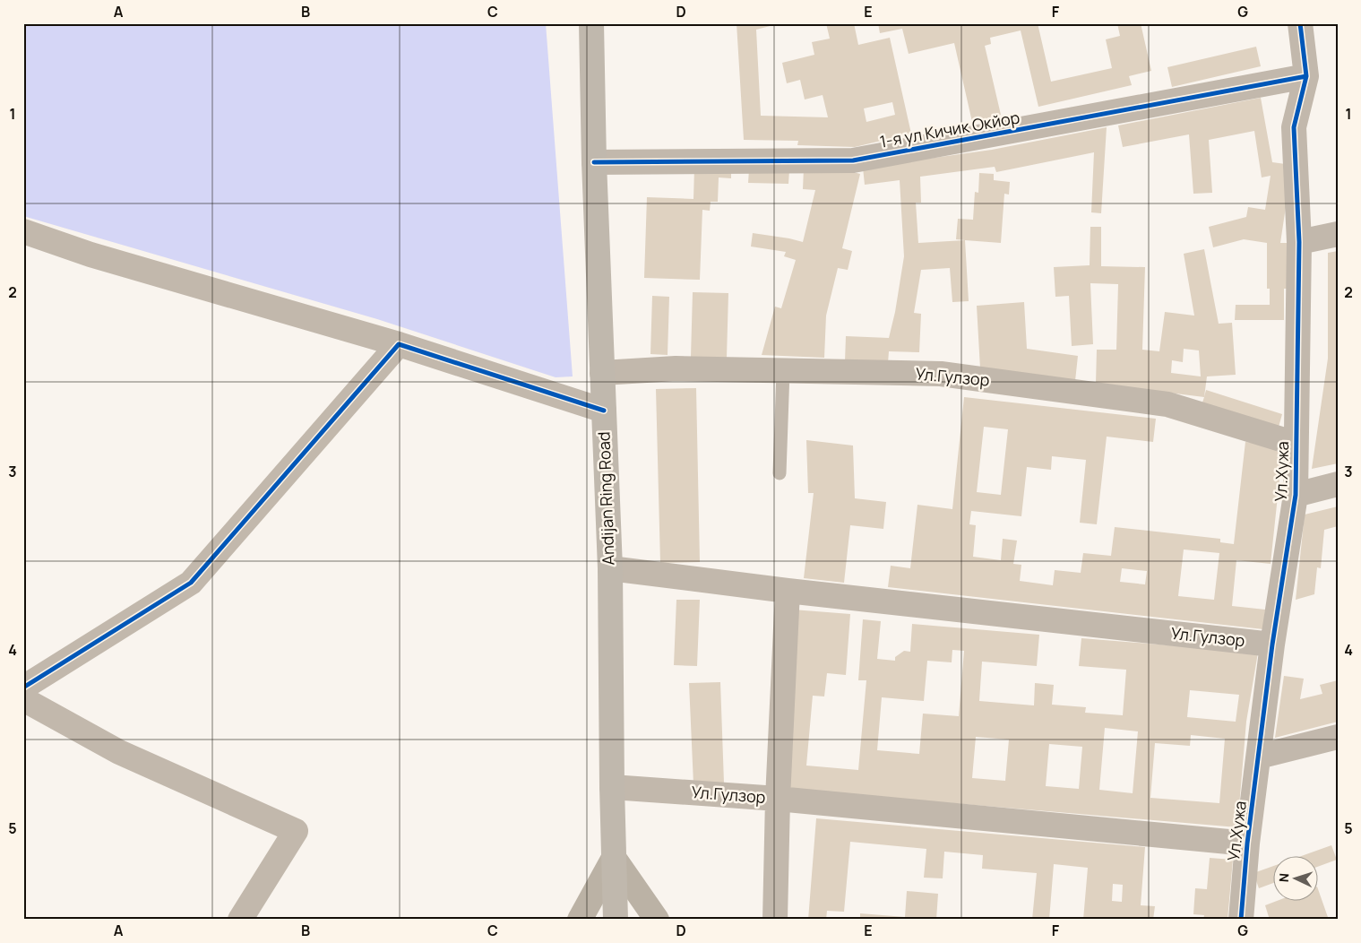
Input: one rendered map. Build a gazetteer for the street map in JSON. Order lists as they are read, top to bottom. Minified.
{"streets":{"highway":["Andijan Ring Road"],"street":["1-я ул Кичик Окйор","Ул.Гулзор","Ул.Хужа"]},"crossings":[["1-я ул Кичик Окйор","Ул.Хужа"],["1-я ул Кичик Окйор","Andijan Ring Road"],["Ул.Гулзор","Ул.Хужа"],["Ул.Гулзор","Andijan Ring Road"]],"north":"left","grid":{"columns":["A","B","C","D","E","F","G"],"rows":["1","2","3","4","5"]}}
